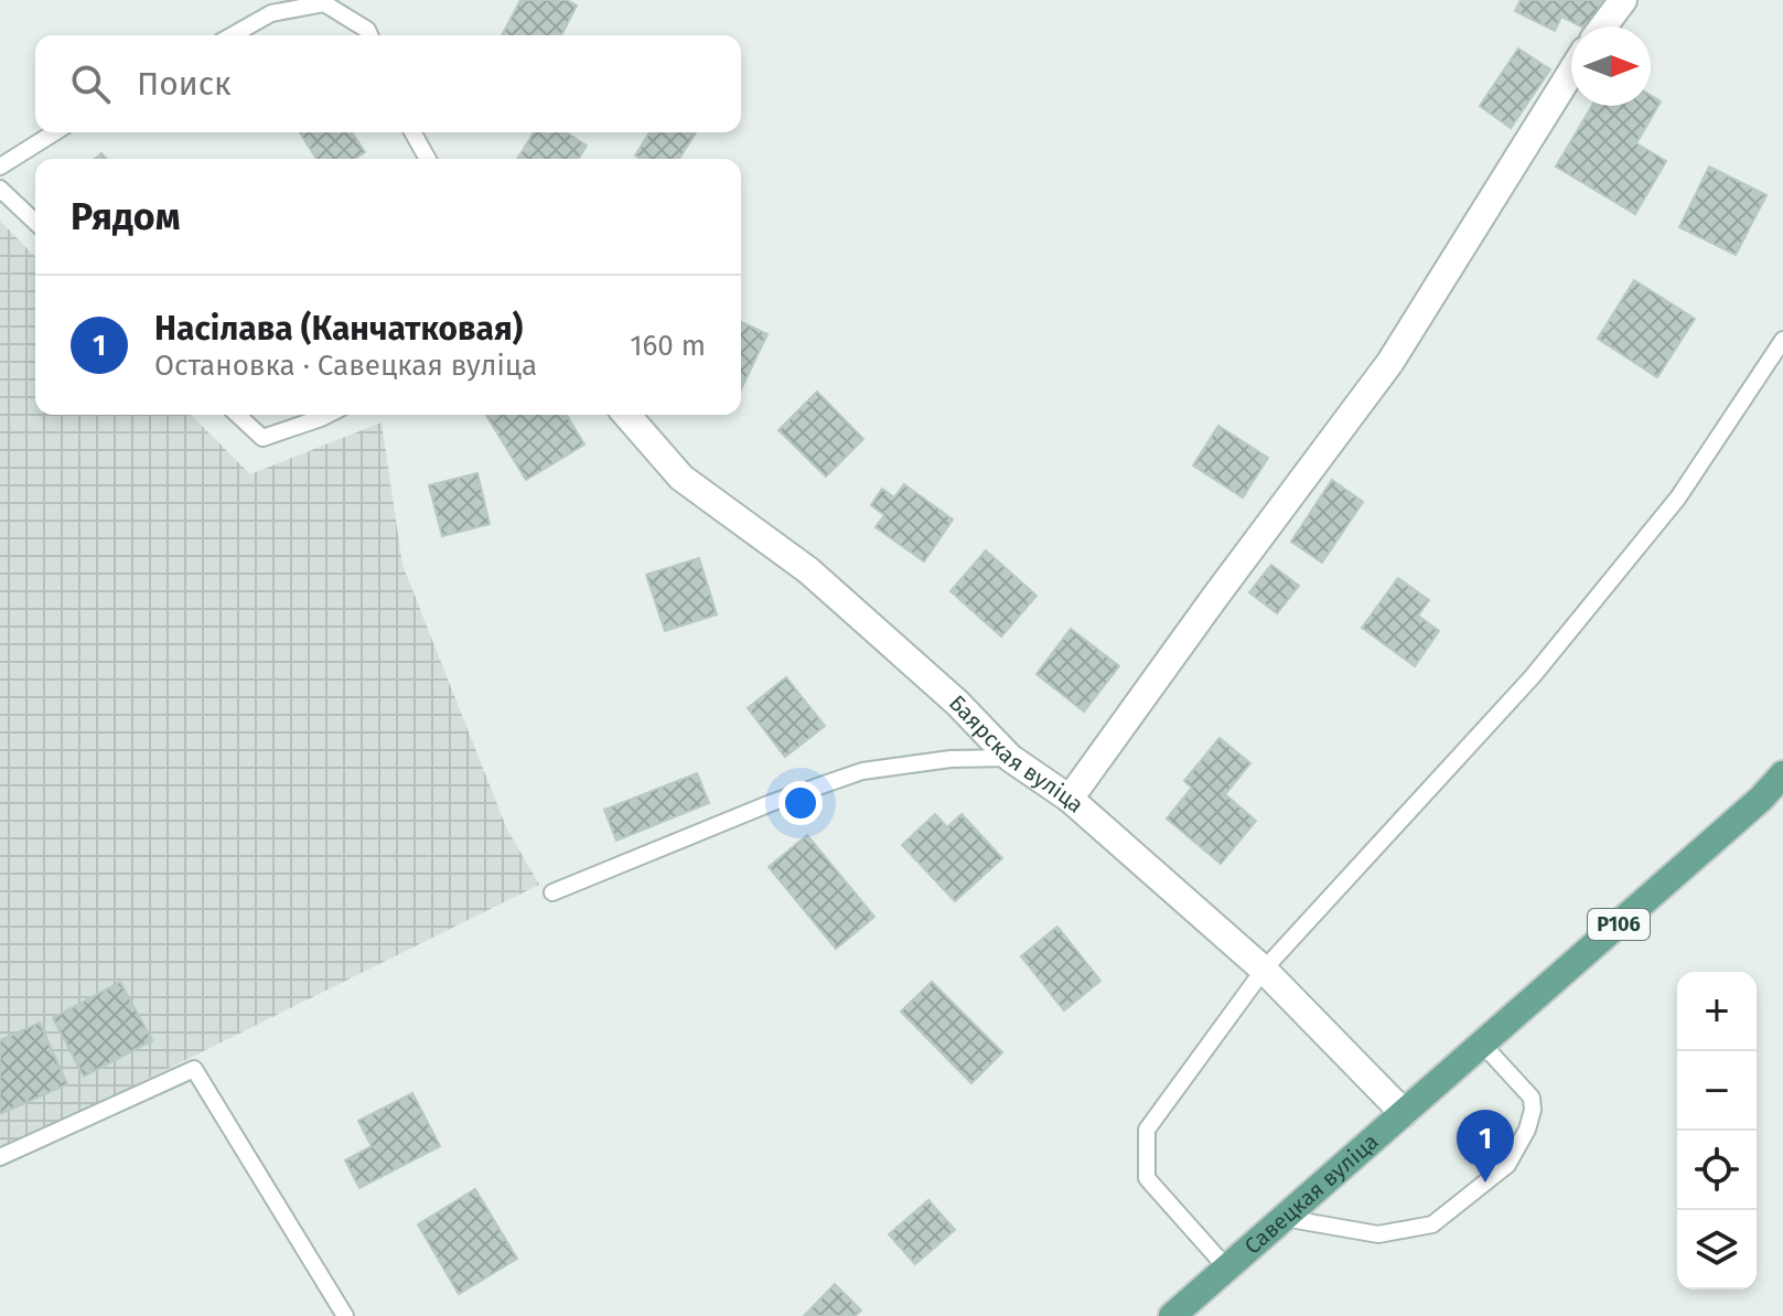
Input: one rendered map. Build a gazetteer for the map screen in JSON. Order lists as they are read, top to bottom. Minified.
{"streets":{"main road":["Р106","Савецкая вуліца"],"street":["Баярская вуліца"]},"crossings":[["Баярская вуліца","Савецкая вуліца"],["Р106","Савецкая вуліца"]],"north":"right","page":{"search":"Поиск","heading":"Рядом","list":[{"mark":"1","name":"Насілава (Канчатковая)","note":"Остановка · Савецкая вуліца","value":"160 m"}],"map_buttons":["+","−"],"pins":"1"}}
